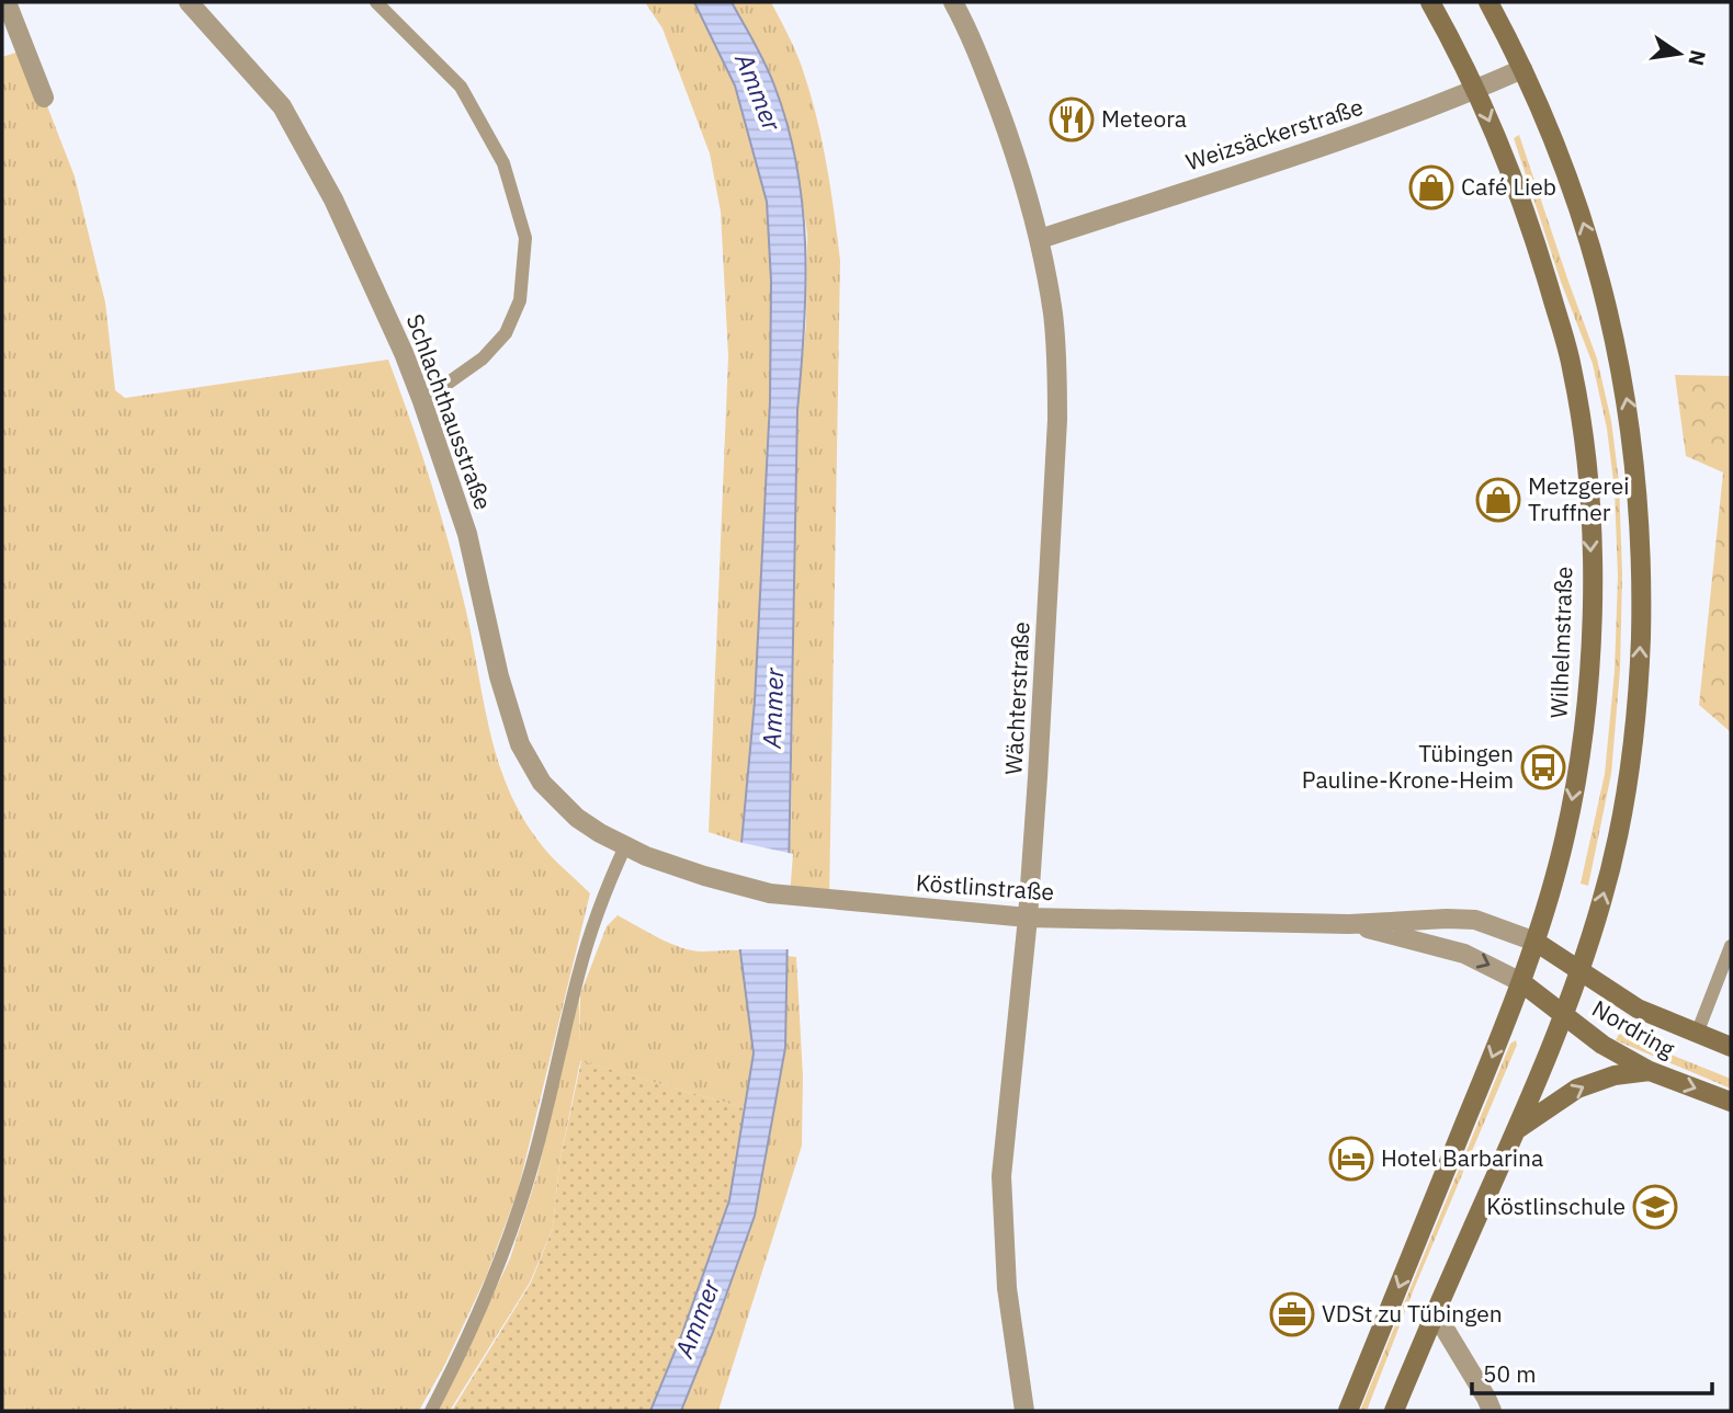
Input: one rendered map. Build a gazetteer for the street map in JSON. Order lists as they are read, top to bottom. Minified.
{"streets":{"main road":["Wilhelmstraße","Nordring"],"street":["Weizsäckerstraße","Schlachthausstraße","Wächterstraße","Köstlinstraße"]},"crossings":[["Weizsäckerstraße","Wilhelmstraße"],["Weizsäckerstraße","Wächterstraße"],["Schlachthausstraße","Köstlinstraße"],["Wilhelmstraße","Köstlinstraße"],["Wilhelmstraße","Nordring"],["Wächterstraße","Köstlinstraße"],["Köstlinstraße","Nordring"]],"water":["Ammer"],"places":{"restaurant":["Meteora"],"shop":["Café Lieb","Metzgerei Truffner"],"bus stop":["Tübingen Pauline-Krone-Heim"],"hotel":["Hotel Barbarina"],"school or university":["Köstlinschule"],"office":["VDSt zu Tübingen"]},"scale_bar":"50 m","north":"right"}
